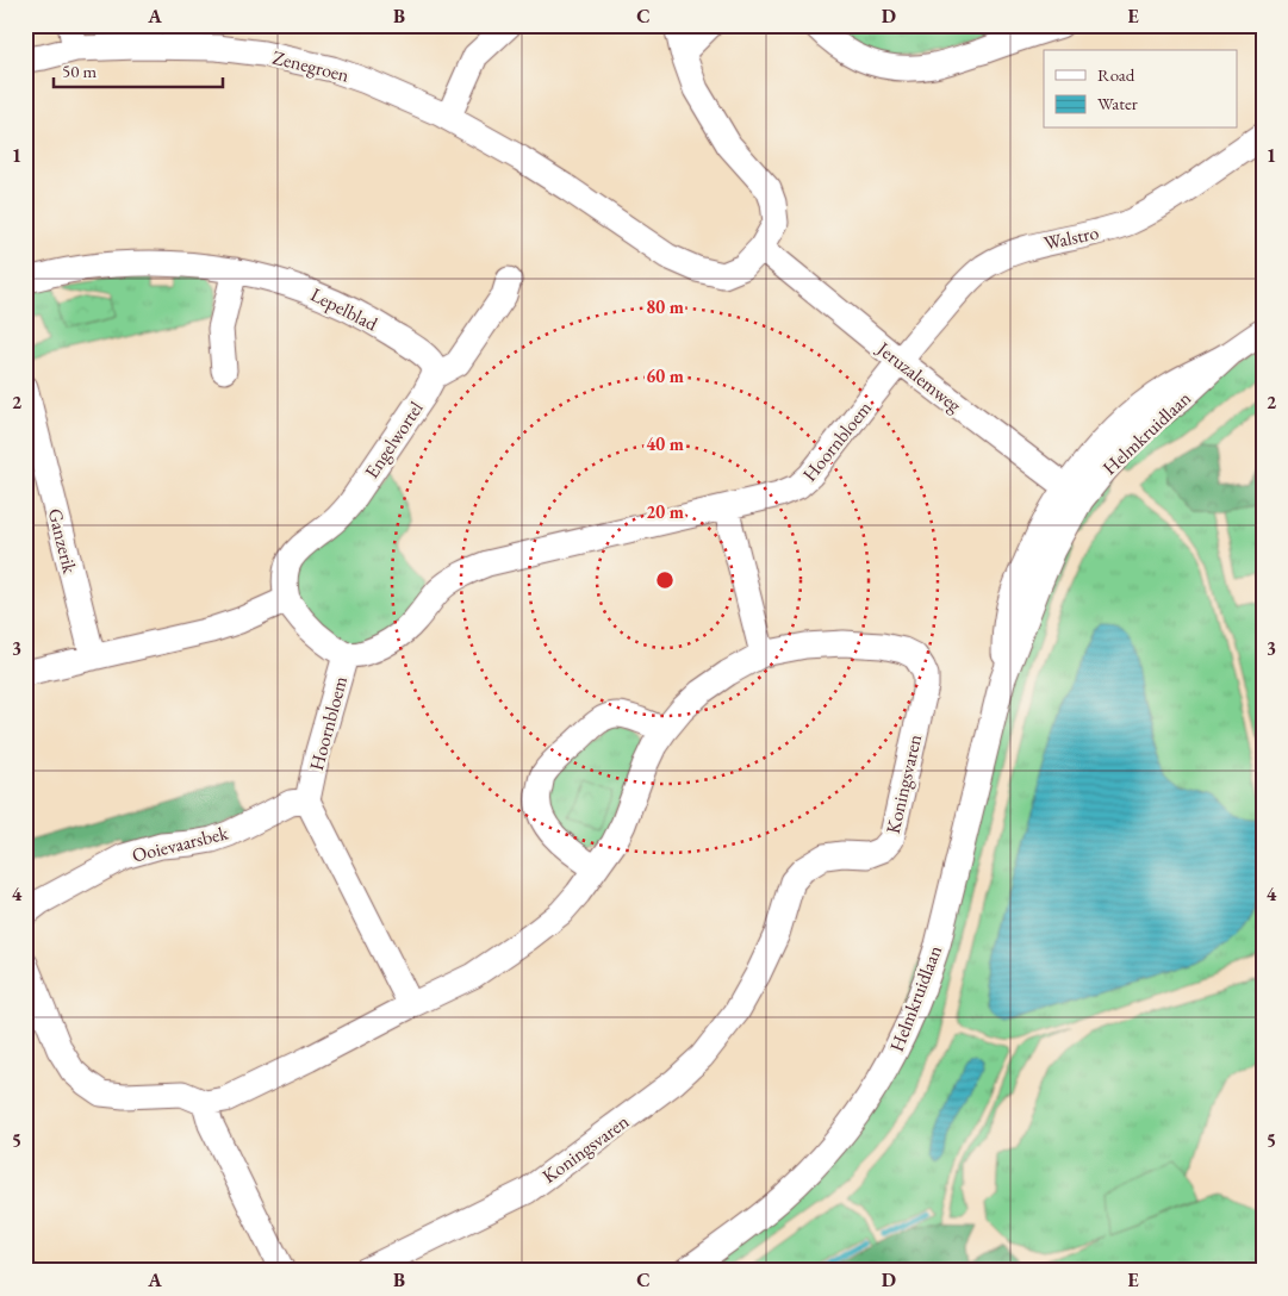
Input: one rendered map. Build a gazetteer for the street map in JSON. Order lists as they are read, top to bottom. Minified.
{"streets":{"street":["Zenegroen","Walstro","Lepelblad","Jeruzalemweg","Helmkruidlaan","Engelwortel","Hoornbloem","Ganzerik","Koningsvaren","Ooievaarsbek"]},"crossings":[["Zenegroen","Jeruzalemweg"],["Walstro","Jeruzalemweg"],["Walstro","Hoornbloem"],["Lepelblad","Engelwortel"],["Jeruzalemweg","Helmkruidlaan"],["Jeruzalemweg","Hoornbloem"],["Hoornbloem","Ooievaarsbek"]],"legend":["Road","Water"],"scale_bar":"50 m","grid":{"columns":["A","B","C","D","E"],"rows":["1","2","3","4","5"]},"rings":["80 m","60 m","40 m","20 m"]}
